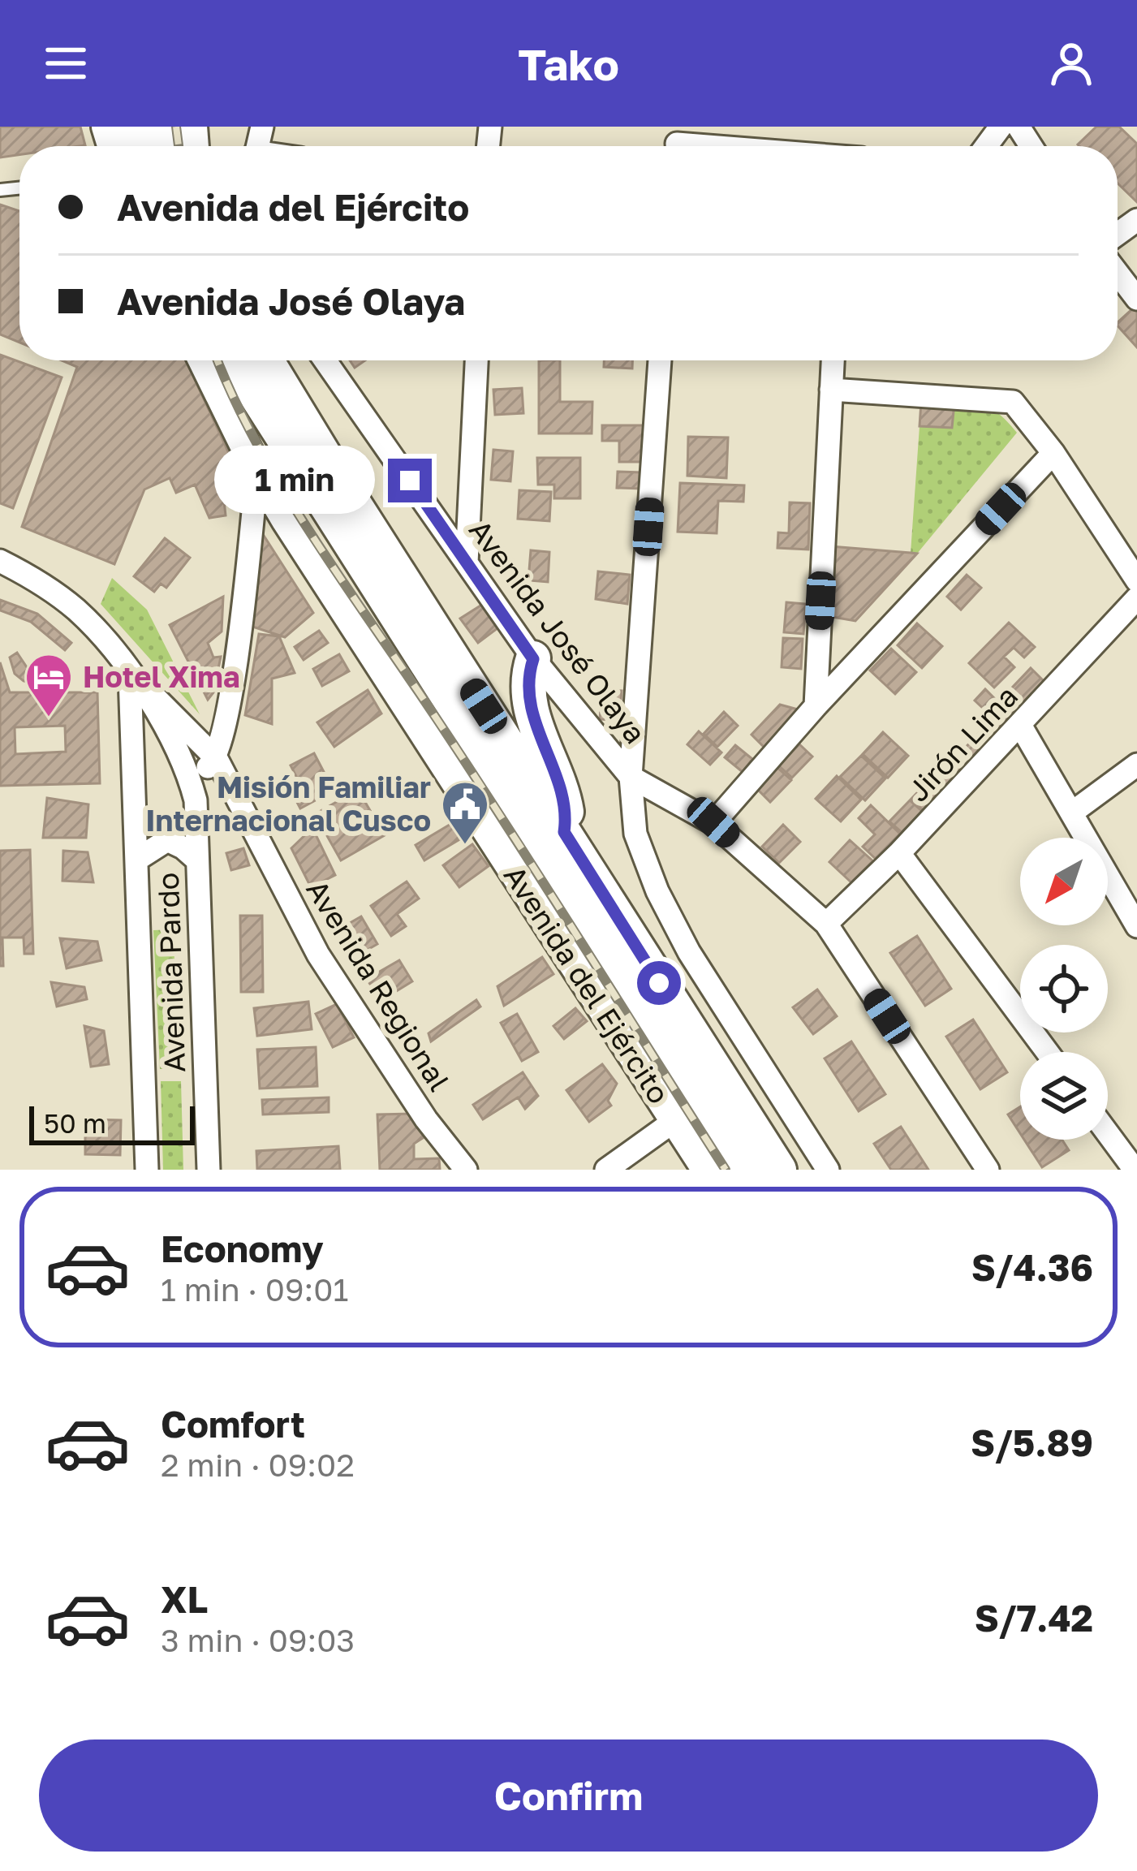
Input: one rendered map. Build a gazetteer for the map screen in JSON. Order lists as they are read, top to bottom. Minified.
{"streets":{"main road":["Avenida del Ejército"],"street":["Avenida José Olaya","Jirón Lima","Avenida Pardo","Avenida Regional"]},"crossings":[["Avenida Pardo","Avenida Regional"]],"places":{"hotel":["Hotel Xima"],"public building":["Misión Familiar Internacional Cusco"]},"scale_bar":"50 m","north":"bottom left","page":{"header":"Tako","banner":["Avenida del Ejército","Avenida José Olaya"],"bubble":"1 min","scale":"50 m","list":[{"name":"Economy","note":"1 min · 09:01","value":"S/4.36"},{"name":"Comfort","note":"2 min · 09:02","value":"S/5.89"},{"name":"XL","note":"3 min · 09:03","value":"S/7.42"}],"buttons":"Confirm"}}
